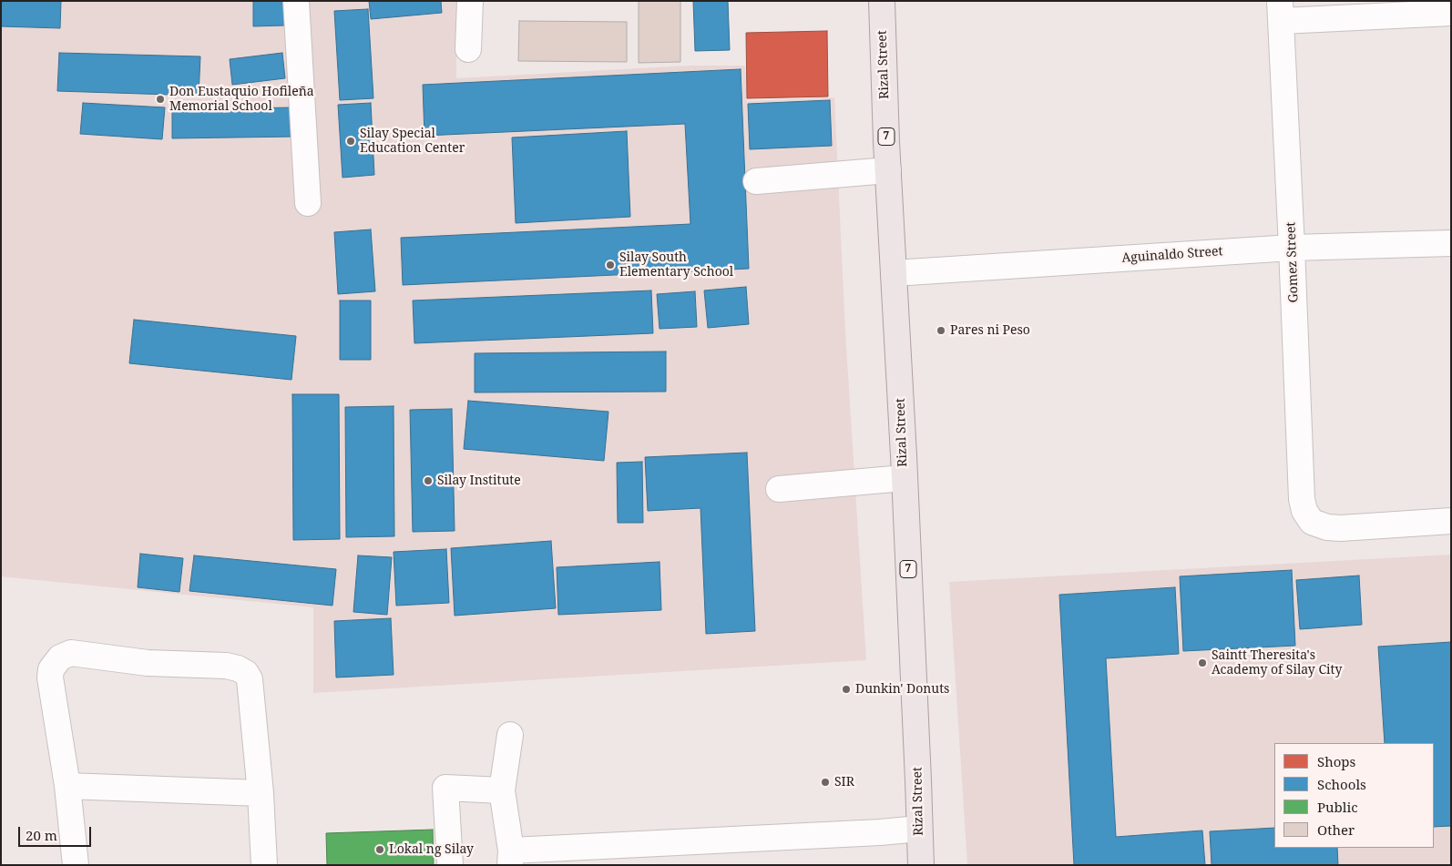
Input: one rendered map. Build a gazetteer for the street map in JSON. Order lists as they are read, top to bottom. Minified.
{"streets":{"main road":["Rizal Street","7"],"street":["Aguinaldo Street","Gomez Street"]},"crossings":[["Rizal Street","Aguinaldo Street"],["Aguinaldo Street","Gomez Street"]],"places":["Don Eustaquio Hofileña Memorial School","Silay Special Education Center","Silay South Elementary School","Pares ni Peso","Silay Institute","Saintt Theresita's Academy of Silay City","Dunkin' Donuts","SIR","Lokal ng Silay"],"legend":["Shops","Schools","Public","Other"],"scale_bar":"20 m"}
